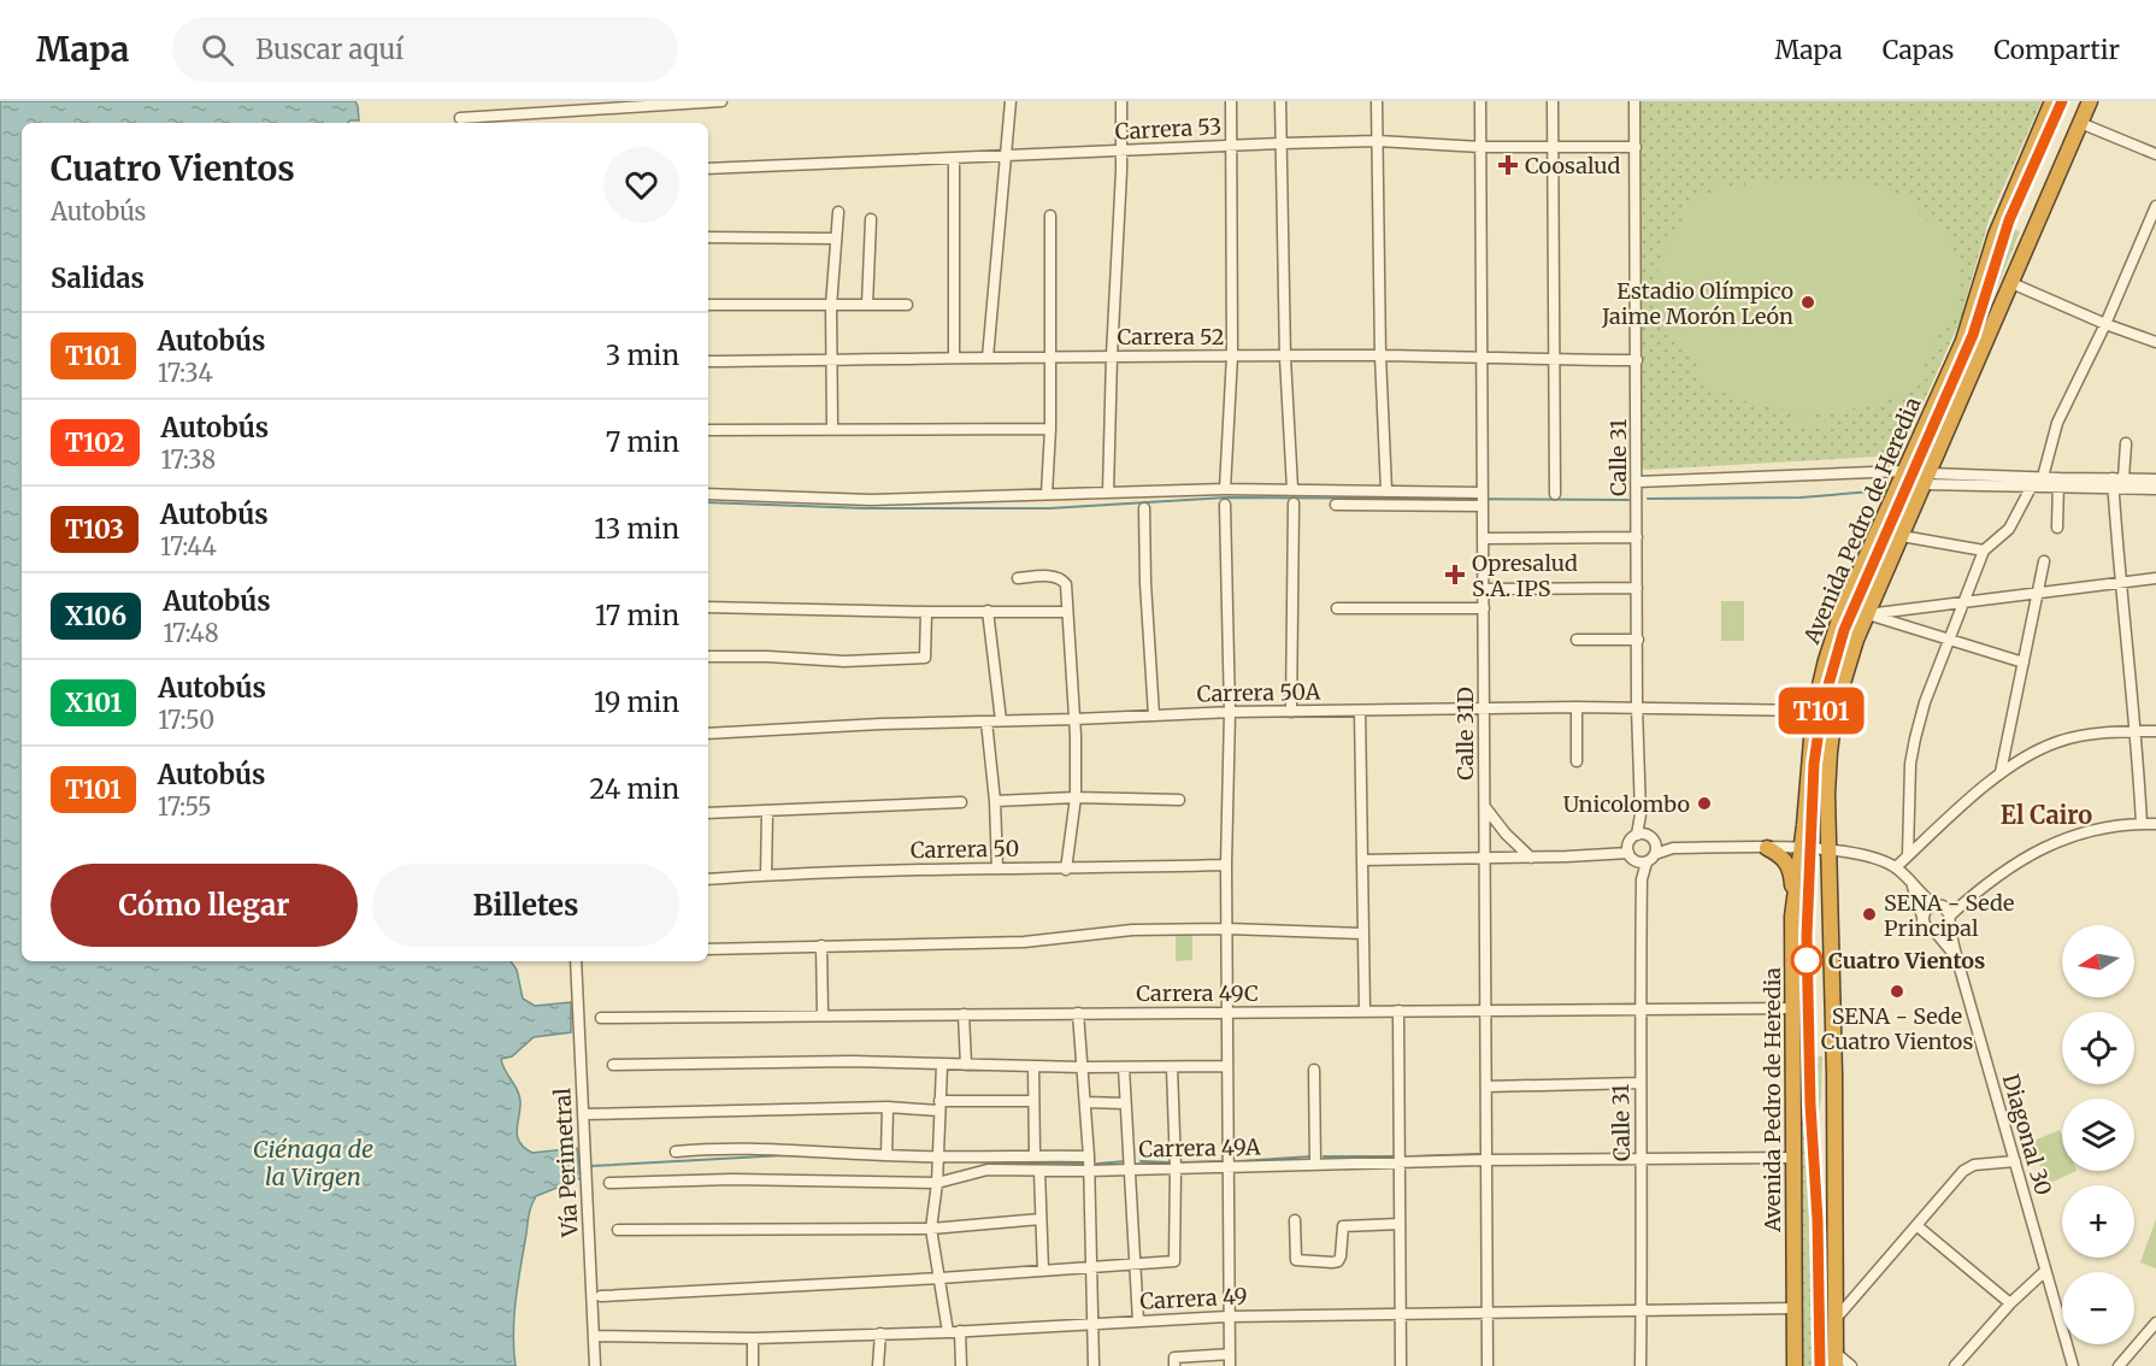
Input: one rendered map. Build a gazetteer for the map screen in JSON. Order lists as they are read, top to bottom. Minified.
{"streets":{"highway":["Avenida Pedro de Heredia"],"street":["Carrera 53","Carrera 52","Calle 31","Carrera 50A","Calle 31D","Carrera 50","Carrera 49C","Diagonal 30","Carrera 49A","Vía Perimetral","Carrera 49"]},"crossings":[["Carrera 53","Calle 31"],["Carrera 53","Calle 31D"],["Carrera 52","Calle 31"],["Carrera 52","Calle 31D"],["Calle 31","Carrera 50A"],["Calle 31","Carrera 49C"],["Calle 31","Carrera 49A"],["Calle 31","Carrera 49"],["Avenida Pedro de Heredia","Carrera 50A"],["Avenida Pedro de Heredia","Carrera 49C"],["Avenida Pedro de Heredia","Carrera 49A"],["Avenida Pedro de Heredia","Carrera 49"],["Carrera 50A","Calle 31D"],["Calle 31D","Carrera 49C"],["Calle 31D","Carrera 49A"],["Calle 31D","Carrera 49"],["Vía Perimetral","Carrera 49"]],"districts":["El Cairo"],"water":["Ciénaga de la Virgen"],"places":{"health":["Coosalud","Opresalud S.A. IPS"],"other":["Estadio Olímpico Jaime Morón León","Unicolombo","SENA - Sede Principal","Cuatro Vientos","SENA - Sede Cuatro Vientos"]},"lines":["bus line T101"],"north":"left","page":{"header":"Mapa","search":"Buscar aquí","nav":["Mapa","Capas","Compartir"],"on_map":"T101","heading":[["Cuatro Vientos","Autobús"],"Salidas"],"list":[{"mark":"T101","name":"Autobús","note":"17:34","value":"3 min"},{"mark":"T102","name":"Autobús","note":"17:38","value":"7 min"},{"mark":"T103","name":"Autobús","note":"17:44","value":"13 min"},{"mark":"X106","name":"Autobús","note":"17:48","value":"17 min"},{"mark":"X101","name":"Autobús","note":"17:50","value":"19 min"},{"mark":"T101","name":"Autobús","note":"17:55","value":"24 min"}],"buttons":["Cómo llegar","Billetes"],"map_buttons":["+","−"]}}
